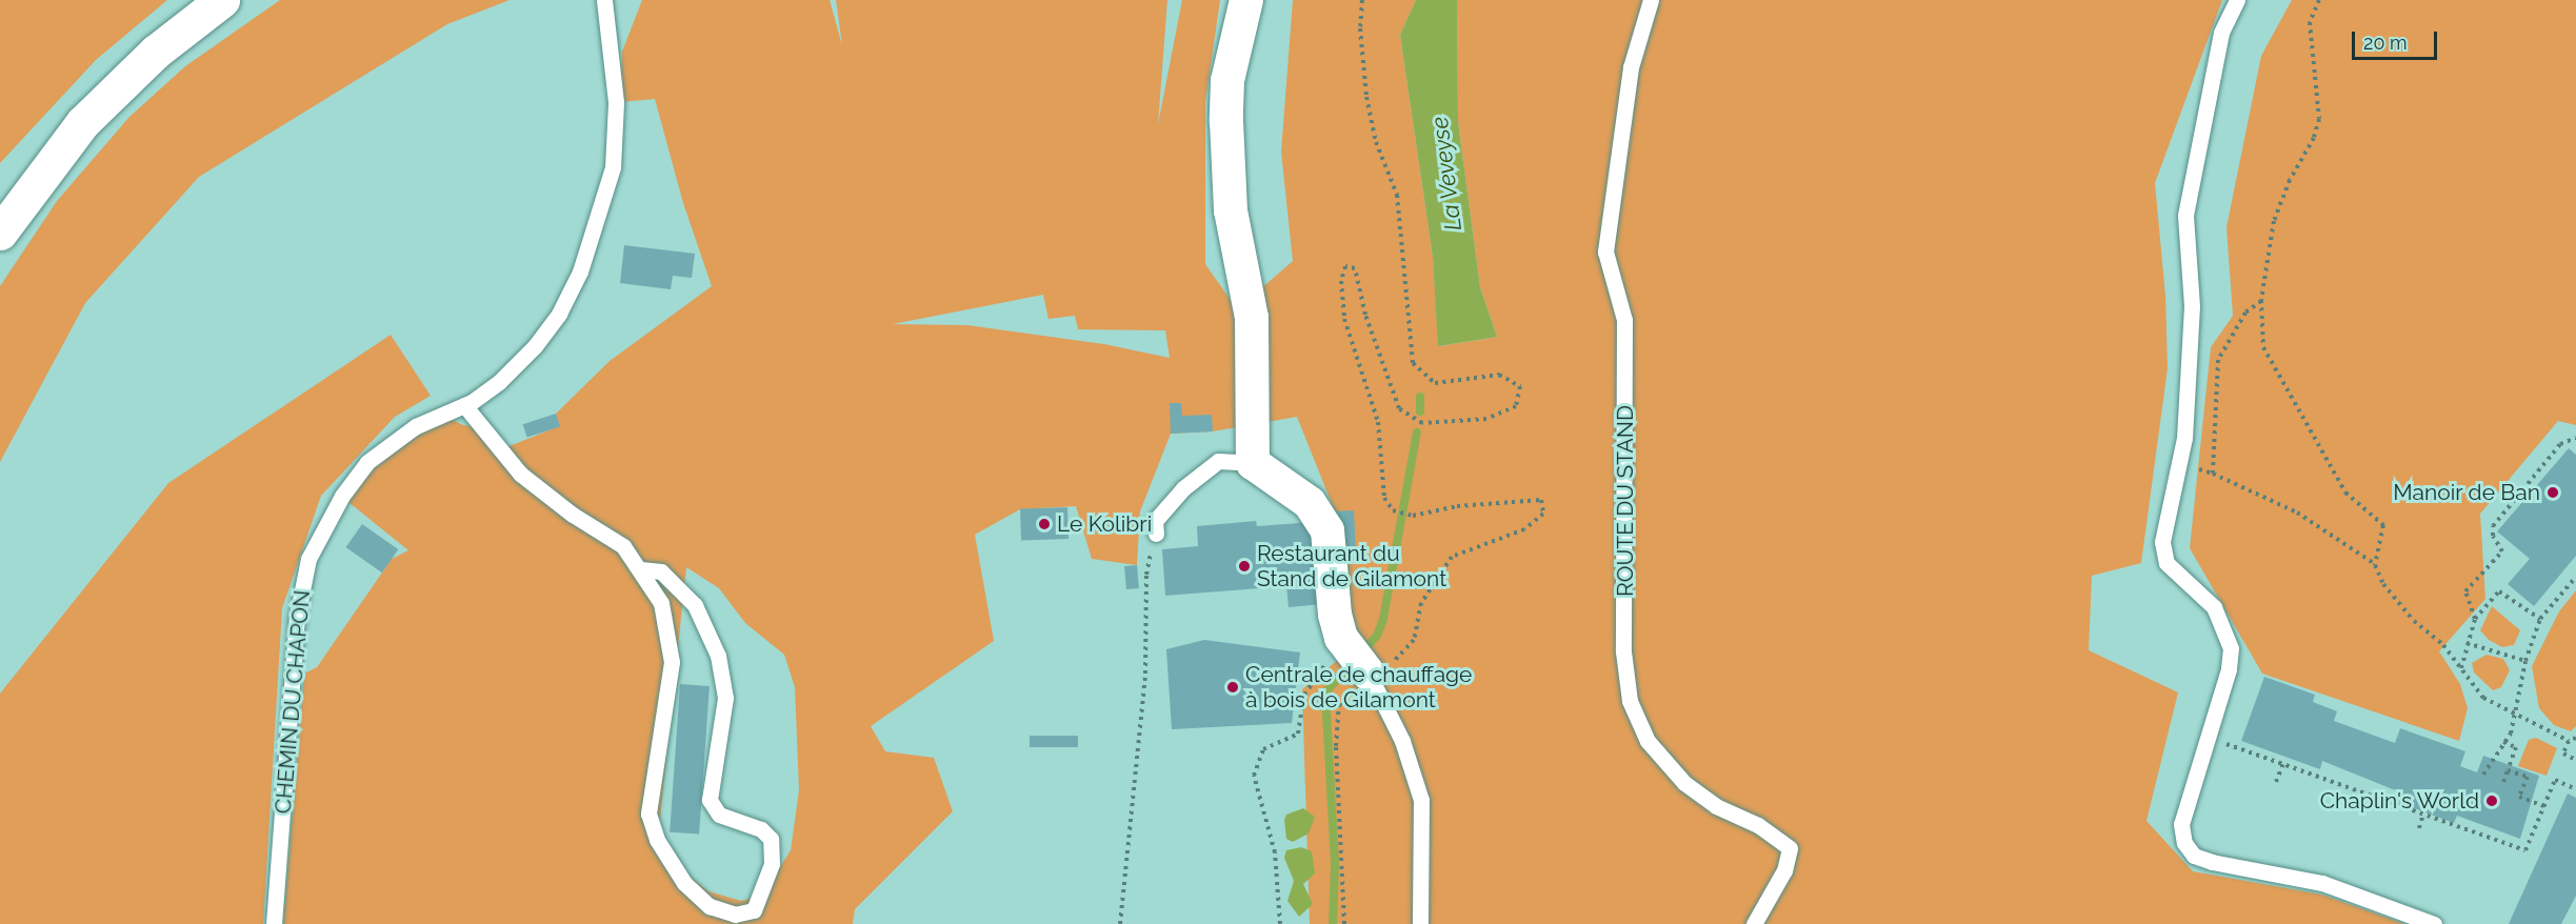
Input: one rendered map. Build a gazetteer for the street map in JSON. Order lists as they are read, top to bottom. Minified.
{"streets":{"lane":["ROUTE DU STAND","CHEMIN DU CHAPON"]},"water":["La Veveyse"],"places":["Manoir de Ban","Le Kolibri","Restaurant du Stand de Gilamont","Centrale de chauffage à bois de Gilamont","Chaplin's World"],"scale_bar":"20 m"}
